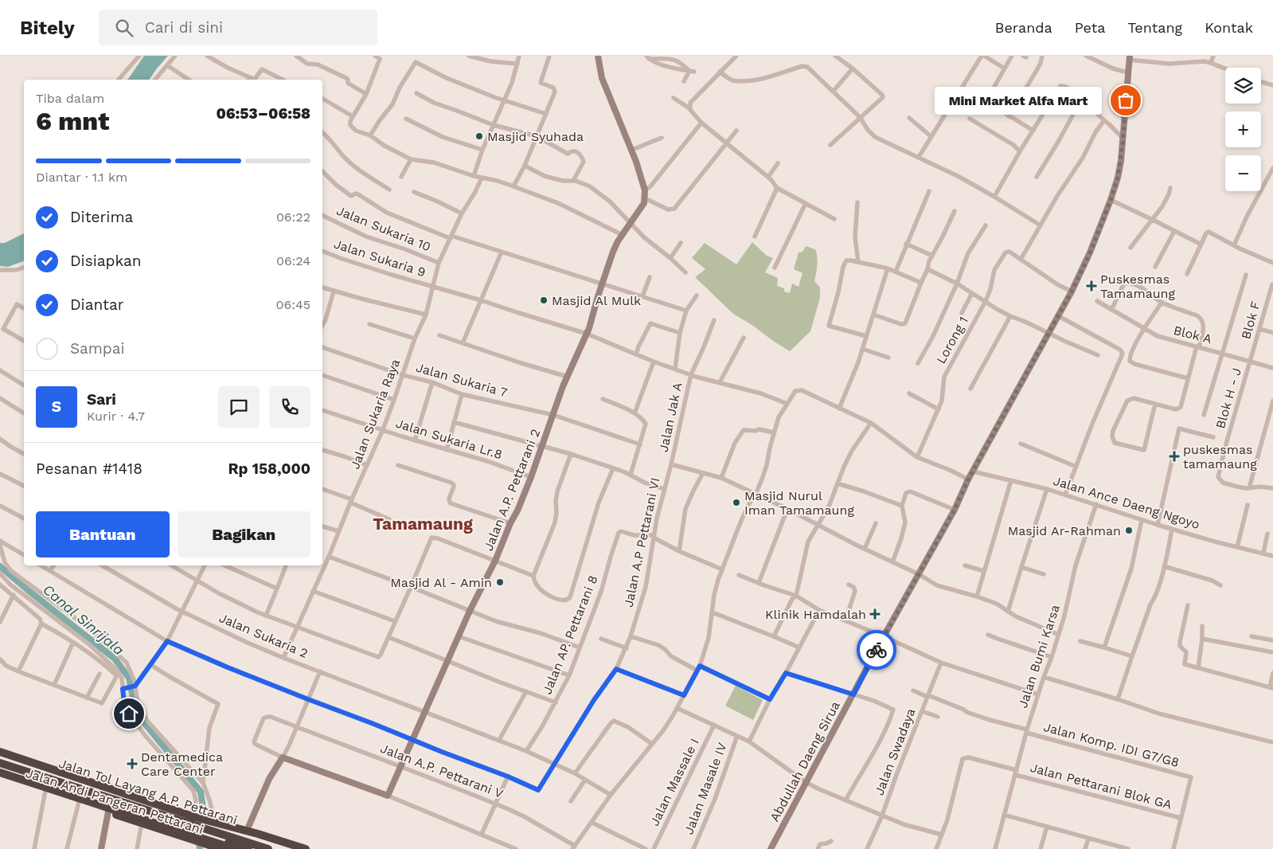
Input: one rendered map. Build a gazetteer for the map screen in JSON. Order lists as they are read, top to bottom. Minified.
{"streets":{"highway":["Jalan Tol Layang A.P. Pettarani","Jalan Andi Pangeran Pettarani"],"street":["Jalan Sukaria 10","Jalan Sukaria 9","Blok F","Blok A","Lorong 1","Jalan Sukaria 7","Blok H - J","Jalan Sukaria Raya","Jalan Jak A","Jalan Sukaria Lr.8","Jalan A.P. Pettarani 2","Jalan Ance Daeng Ngoyo","Jalan A.P Pettarani VI","Jalan AP. Pettarani 8","Jalan Sukaria 2","Jalan Bumi Karsa","Jalan Komp. IDI G7/G8","Jalan Swadaya","Abdullah Daeng Sirua","Jalan A.P. Pettarani V","Jalan Massale I","Jalan Pettarani Blok GA","Jalan Masale IV"]},"crossings":[["Jalan Sukaria 10","Jalan Sukaria Raya"],["Jalan Sukaria 9","Jalan Sukaria Raya"],["Jalan Sukaria 9","Jalan Jak A"],["Jalan Sukaria 9","Jalan A.P. Pettarani 2"],["Blok F","Blok A"],["Blok F","Blok H - J"],["Blok A","Blok H - J"],["Jalan Sukaria 7","Jalan Sukaria Raya"],["Jalan Sukaria 7","Jalan A.P. Pettarani 2"],["Jalan Sukaria Raya","Jalan Sukaria Lr.8"],["Jalan Sukaria Raya","Jalan Sukaria 2"],["Jalan Jak A","Jalan A.P Pettarani VI"],["Jalan Sukaria Lr.8","Jalan A.P. Pettarani 2"],["Jalan A.P. Pettarani 2","Jalan Sukaria 2"],["Jalan A.P. Pettarani 2","Jalan A.P. Pettarani V"],["Jalan Ance Daeng Ngoyo","Jalan Bumi Karsa"],["Jalan Ance Daeng Ngoyo","Abdullah Daeng Sirua"],["Jalan A.P Pettarani VI","Jalan AP. Pettarani 8"],["Jalan A.P Pettarani VI","Jalan Sukaria 2"],["Jalan AP. Pettarani 8","Jalan Sukaria 2"],["Jalan Bumi Karsa","Jalan Komp. IDI G7/G8"],["Jalan Bumi Karsa","Jalan Pettarani Blok GA"],["Jalan Komp. IDI G7/G8","Jalan Swadaya"],["Jalan Komp. IDI G7/G8","Jalan Pettarani Blok GA"]],"districts":["Tamamaung"],"water":["Canal Sinrijala"],"places":{"other":["Mini Market Alfa Mart","Masjid Syuhada","Masjid Al Mulk","Masjid Nurul Iman Tamamaung","Masjid Ar-Rahman","Masjid Al - Amin"],"health":["Puskesmas Tamamaung","puskesmas tamamaung","Klinik Hamdalah","Dentamedica Care Center"]},"page":{"header":"Bitely","search":"Cari di sini","nav":["Beranda","Peta","Tentang","Kontak"],"map_buttons":["+","−"],"heading":["6 mnt","Tiba dalam","06:53–06:58"],"panel":["Sari","Kurir · 4.7","Pesanan #1418","Rp 158,000"],"bubble":"Mini Market Alfa Mart","bar":"Diantar · 1.1 km","list":[["Diterima","06:22"],["Disiapkan","06:24"],["Diantar","06:45"],"Sampai"],"round":"S","buttons":["Bantuan","Bagikan"]}}
